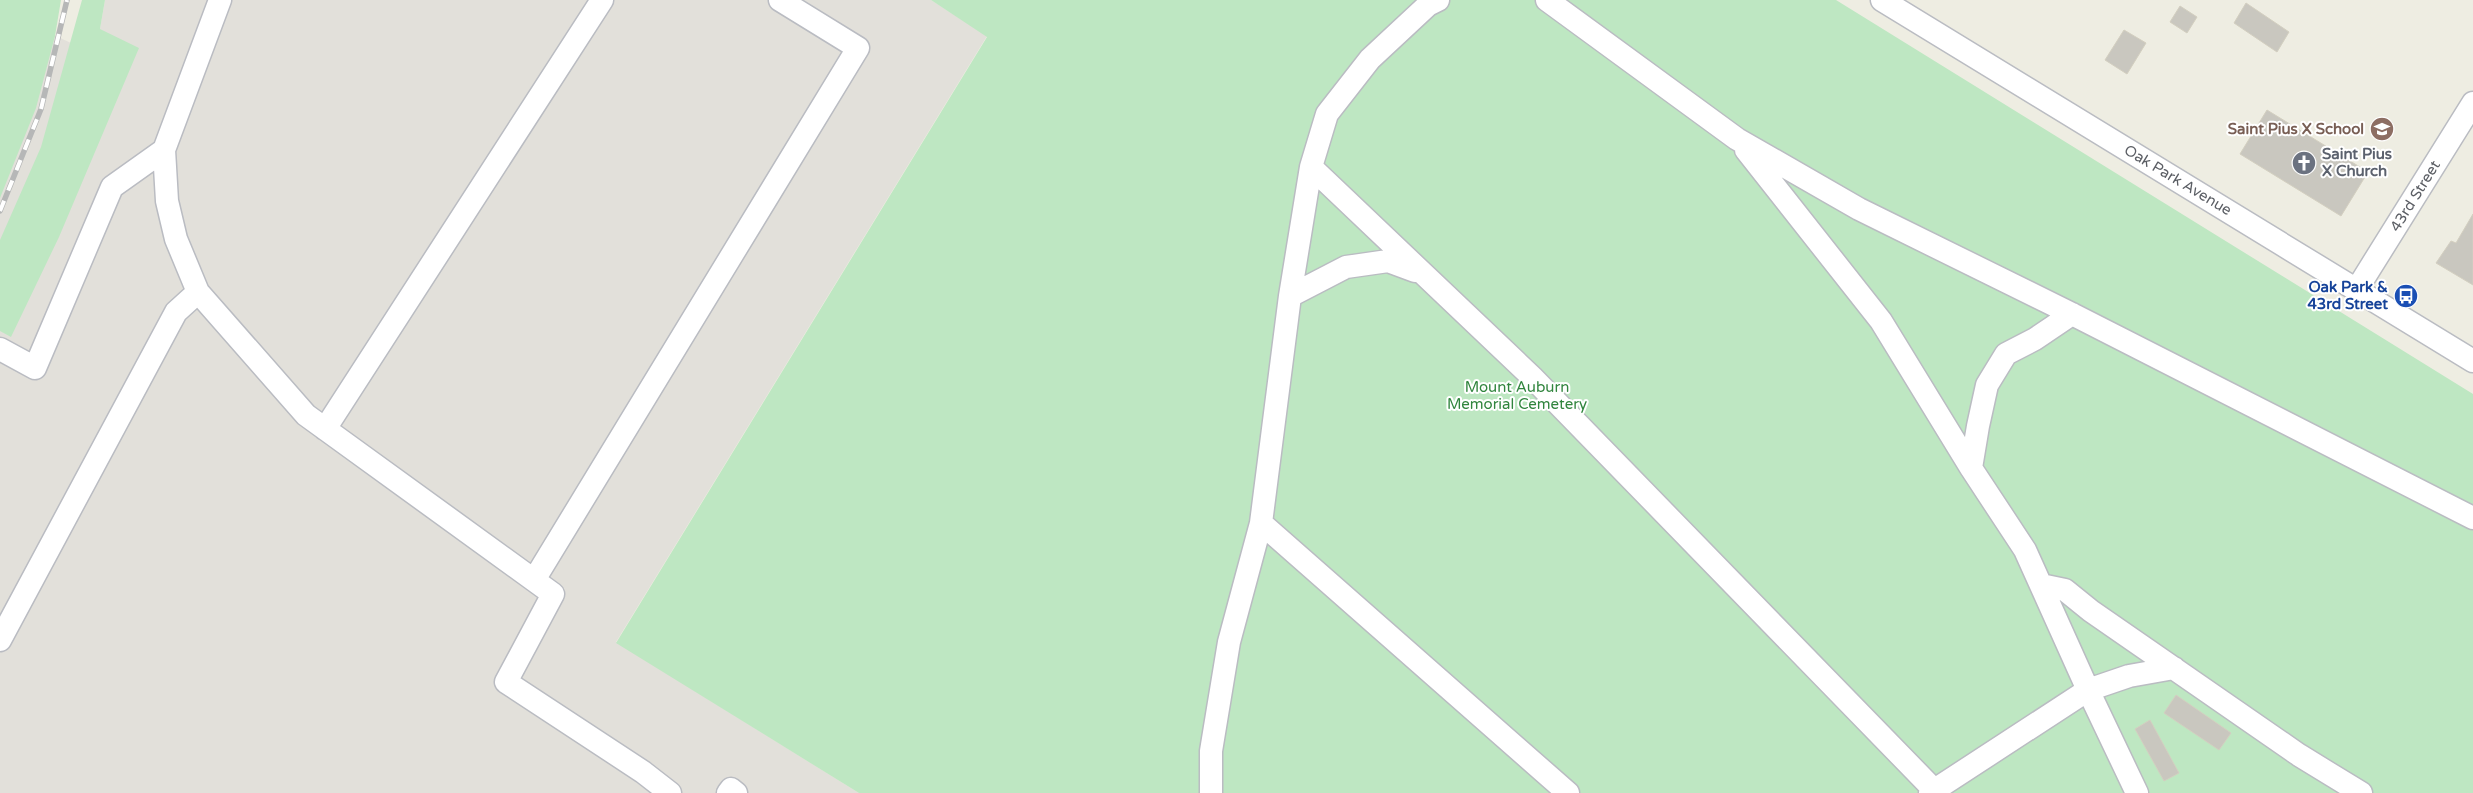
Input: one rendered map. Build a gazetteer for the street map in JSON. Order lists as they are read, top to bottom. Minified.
{"streets":{"street":["Oak Park Avenue","43rd Street"]},"crossings":[["Oak Park Avenue","43rd Street"]],"parks":["Mount Auburn Memorial Cemetery"],"places":{"school or university":["Saint Pius X School"],"church":["Saint Pius X Church"],"bus stop":["Oak Park & 43rd Street"]}}
